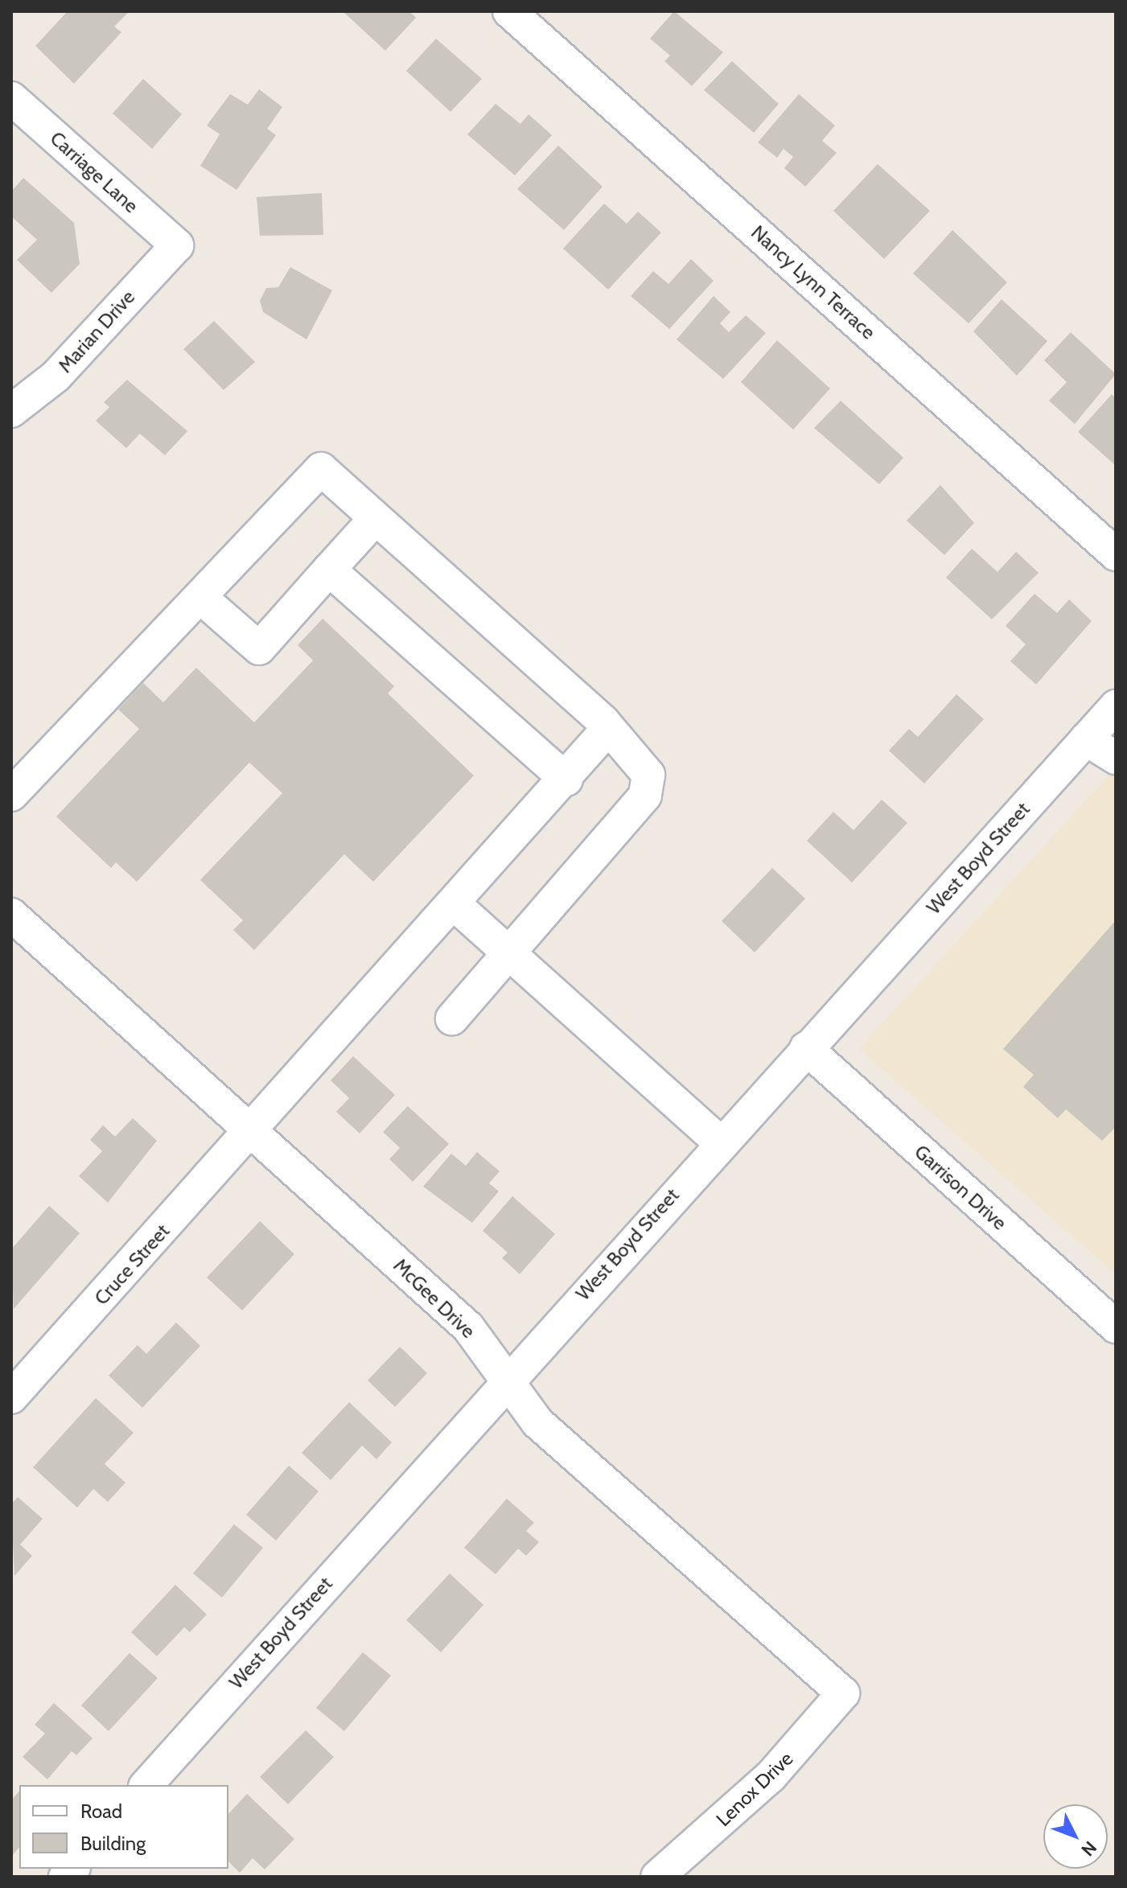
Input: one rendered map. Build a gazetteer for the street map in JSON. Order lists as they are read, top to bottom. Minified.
{"streets":{"street":["Carriage Lane","Nancy Lynn Terrace","Marian Drive","West Boyd Street","Garrison Drive","Cruce Street","McGee Drive","Lenox Drive"]},"crossings":[["Carriage Lane","Marian Drive"],["West Boyd Street","Garrison Drive"],["West Boyd Street","McGee Drive"],["Cruce Street","McGee Drive"],["McGee Drive","Lenox Drive"]],"legend":["Road","Building"],"north":"bottom right"}
